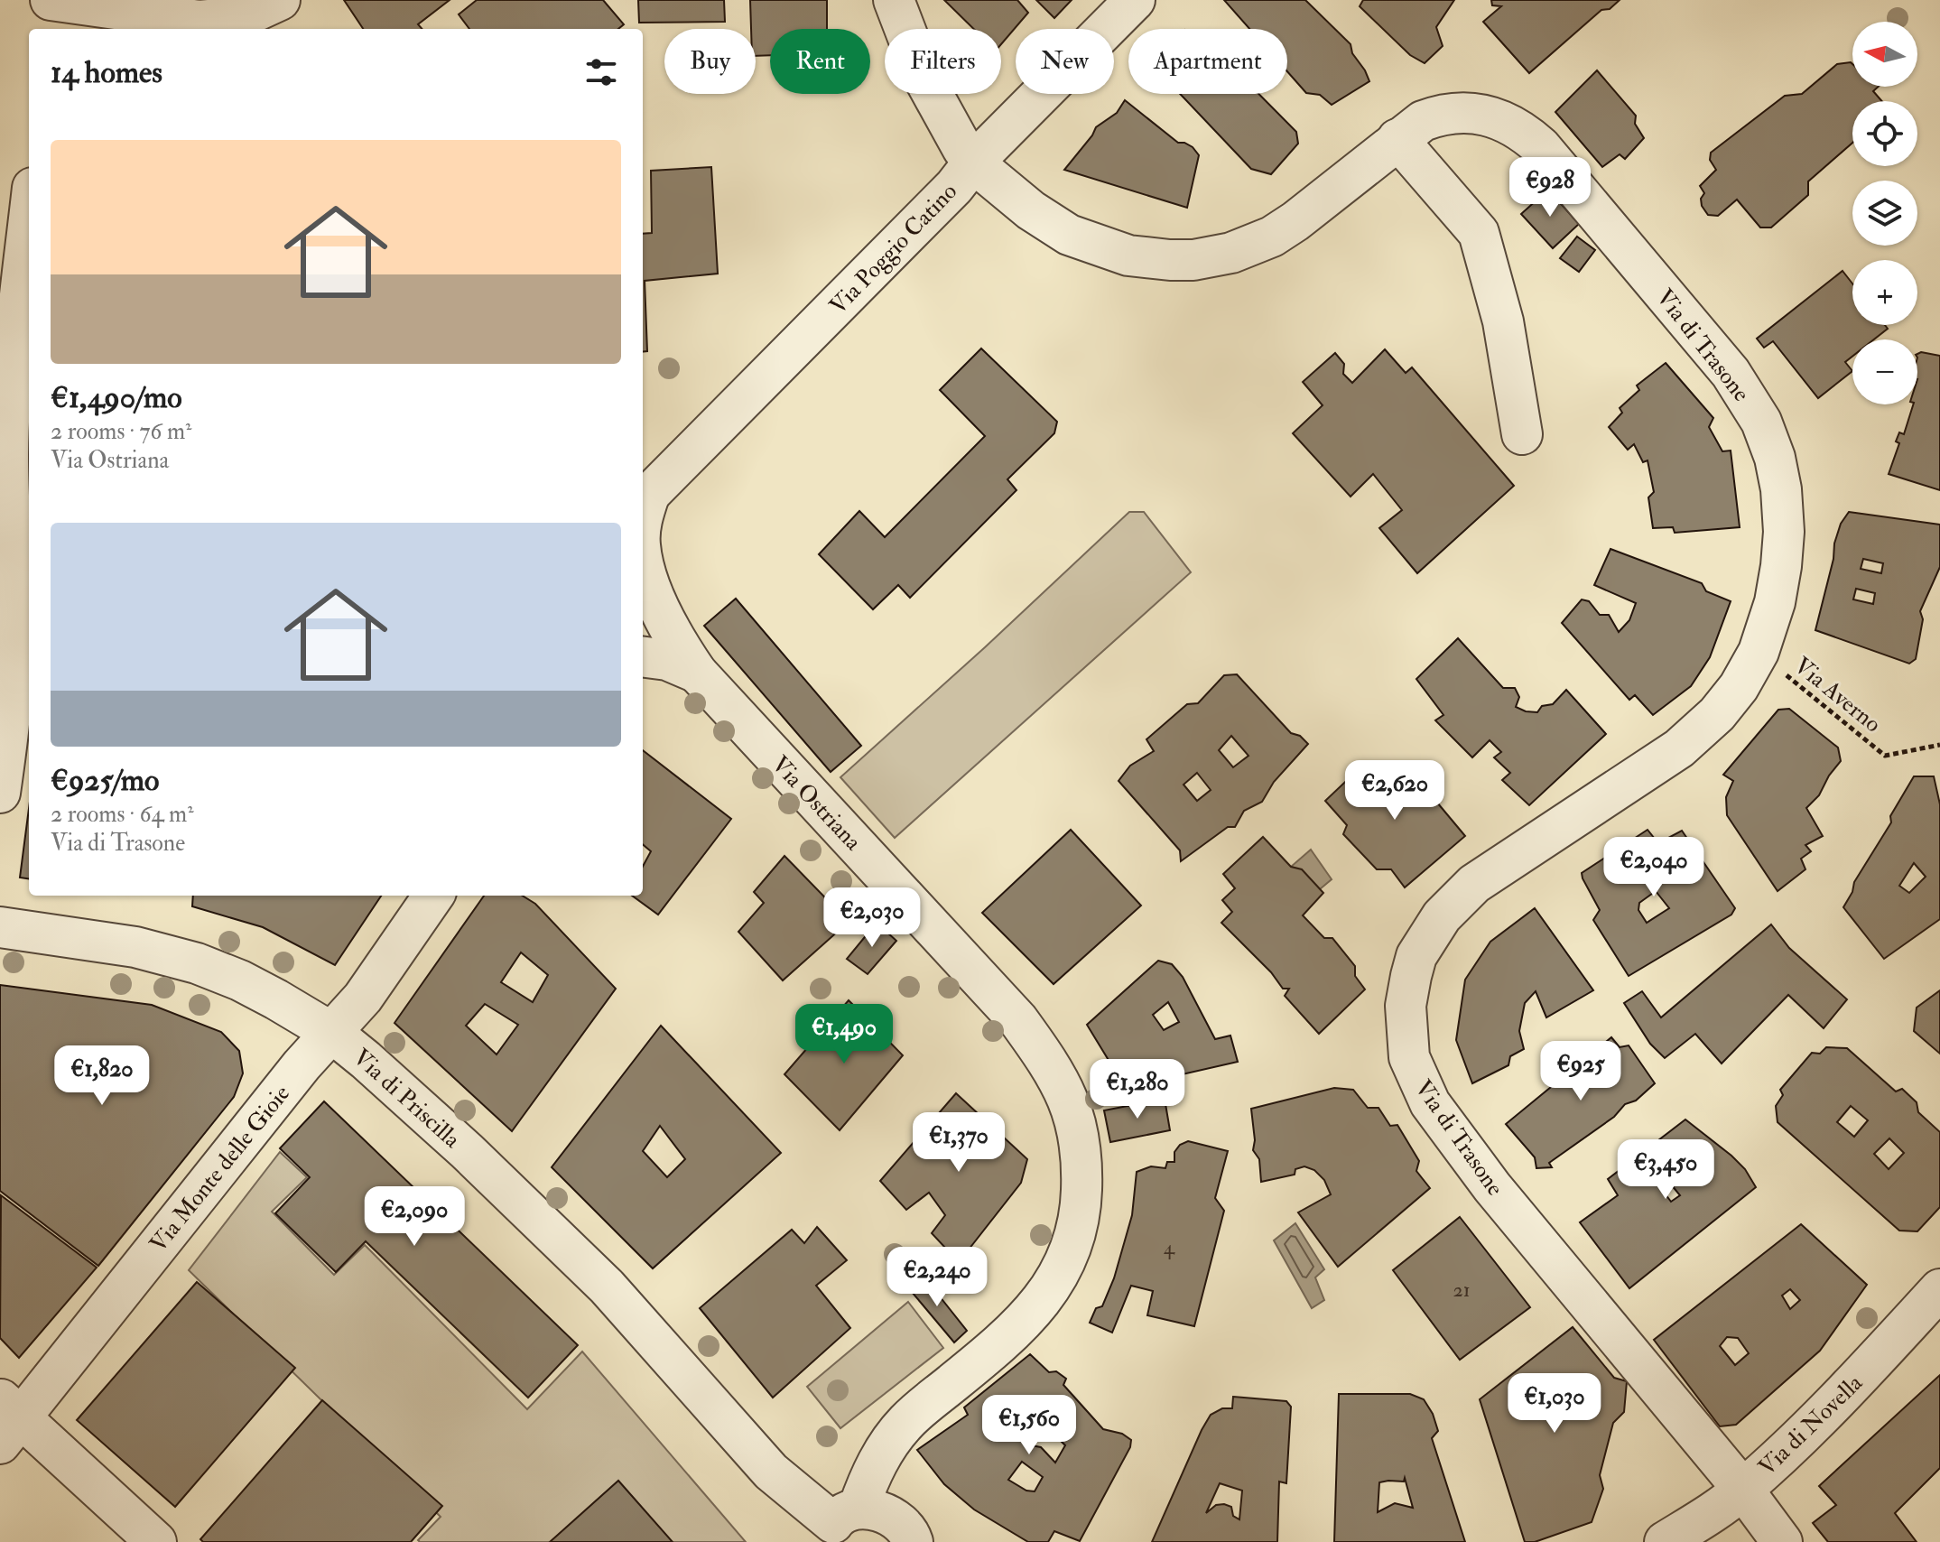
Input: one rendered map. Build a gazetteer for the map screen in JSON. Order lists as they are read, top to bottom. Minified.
{"streets":{"street":["Via Poggio Catino","Via di Trasone","Via Ostriana","Via di Priscilla","Via Monte delle Gioie","Via di Novella"],"path":["Via Averno"]},"crossings":[["Via Poggio Catino","Via di Trasone"],["Via di Trasone","Via Averno"],["Via di Trasone","Via di Novella"],["Via Ostriana","Via di Priscilla"],["Via di Priscilla","Via Monte delle Gioie"]],"house_numbers":["4","21"],"north":"left","page":{"map_buttons":["+","−"],"chip":["Buy","Rent","Filters","New","Apartment"],"heading":"14 homes","list":[{"name":"€1,490/mo","note":"2 rooms · 76 m² · Via Ostriana"},{"name":"€925/mo","note":"2 rooms · 64 m² · Via di Trasone"}],"price":["€928","€2,620","€2,040","€2,030","€1,490","€925","€1,820","€1,280","€1,370","€3,450","€2,090","€2,240","€1,030","€1,560"]}}
